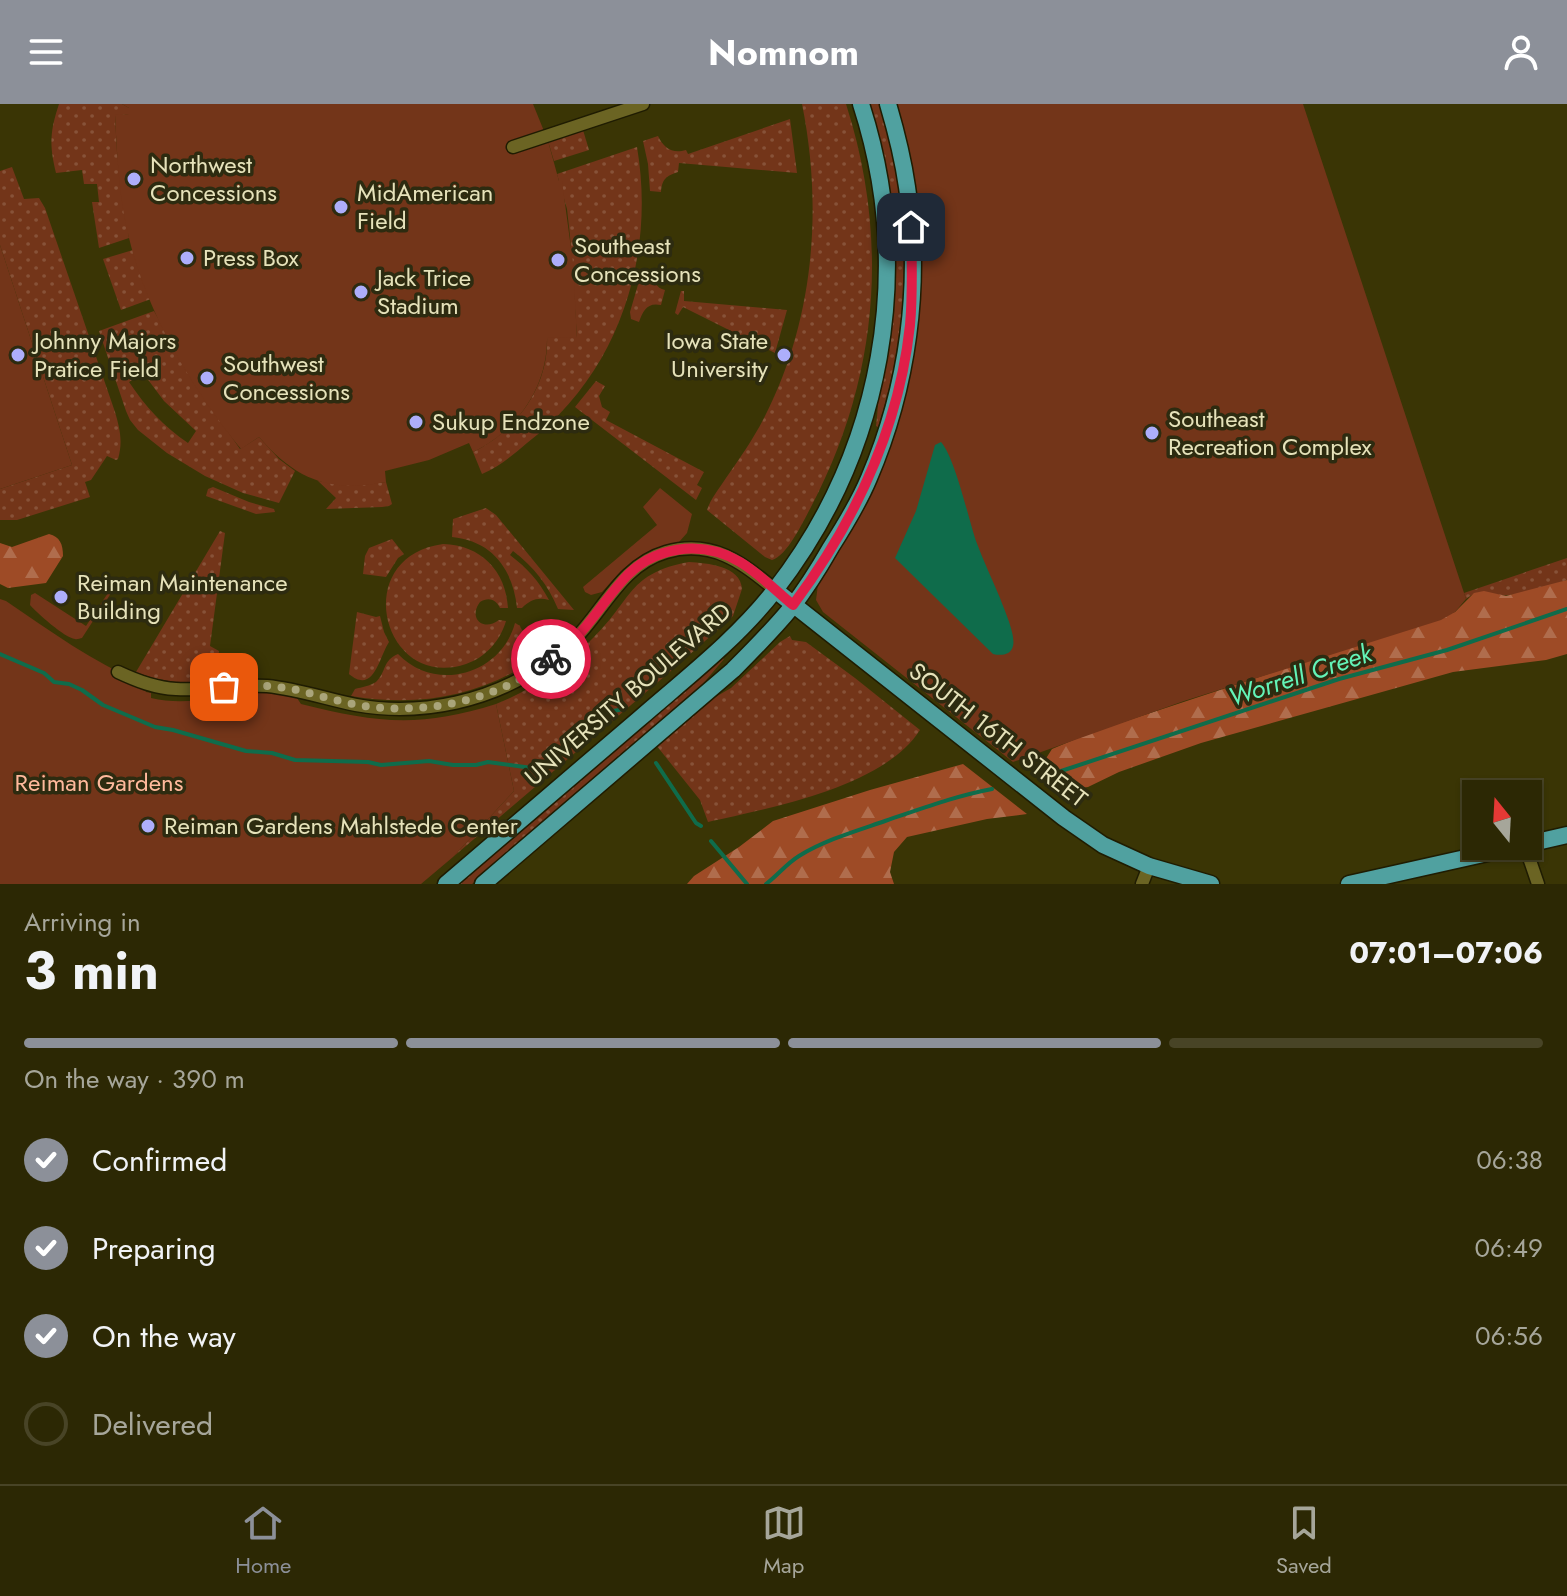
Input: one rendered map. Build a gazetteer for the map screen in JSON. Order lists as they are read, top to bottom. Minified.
{"streets":{"main road":["UNIVERSITY BOULEVARD","SOUTH 16TH STREET"]},"crossings":[["UNIVERSITY BOULEVARD","SOUTH 16TH STREET"]],"water":["Worrell Creek"],"parks":["Reiman Gardens"],"places":["Northwest Concessions","MidAmerican Field","Press Box","Southeast Concessions","Jack Trice Stadium","Johnny Majors Pratice Field","Iowa State University","Southwest Concessions","Sukup Endzone","Southeast Recreation Complex","Reiman Maintenance Building","Reiman Gardens Mahlstede Center"],"north":"top","page":{"header":"Nomnom","heading":["3 min","Arriving in","07:01–07:06"],"bar":"On the way · 390 m","list":[["Confirmed","06:38"],["Preparing","06:49"],["On the way","06:56"],"Delivered"],"tabs":["Home","Map","Saved"]}}
